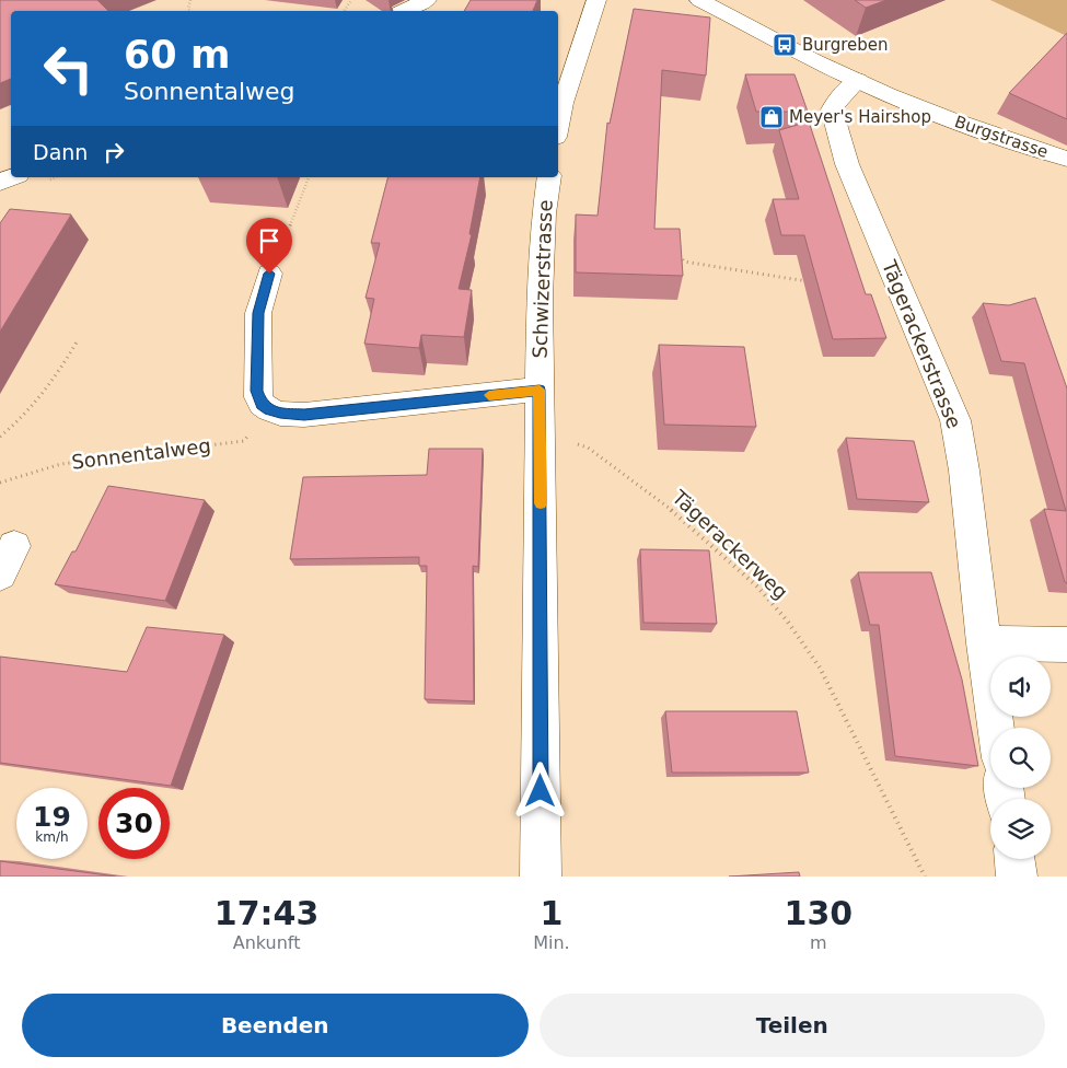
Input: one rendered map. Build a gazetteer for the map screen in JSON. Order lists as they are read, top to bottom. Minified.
{"streets":{"street":["Burgstrasse","Schwizerstrasse","Tägerackerstrasse"],"path":["Sonnentalweg","Tägerackerweg"]},"crossings":[["Burgstrasse","Tägerackerstrasse"],["Schwizerstrasse","Tägerackerweg"]],"places":{"bus stop":["Burgreben"],"shop":["Meyer's Hairshop"]},"page":{"turn":["60 m","Sonnentalweg"],"then":"Dann","speed":"19 km/h","limit":"30","eta":["17:43","Ankunft","1","Min.","130","m"],"buttons":["Beenden","Teilen"]}}
